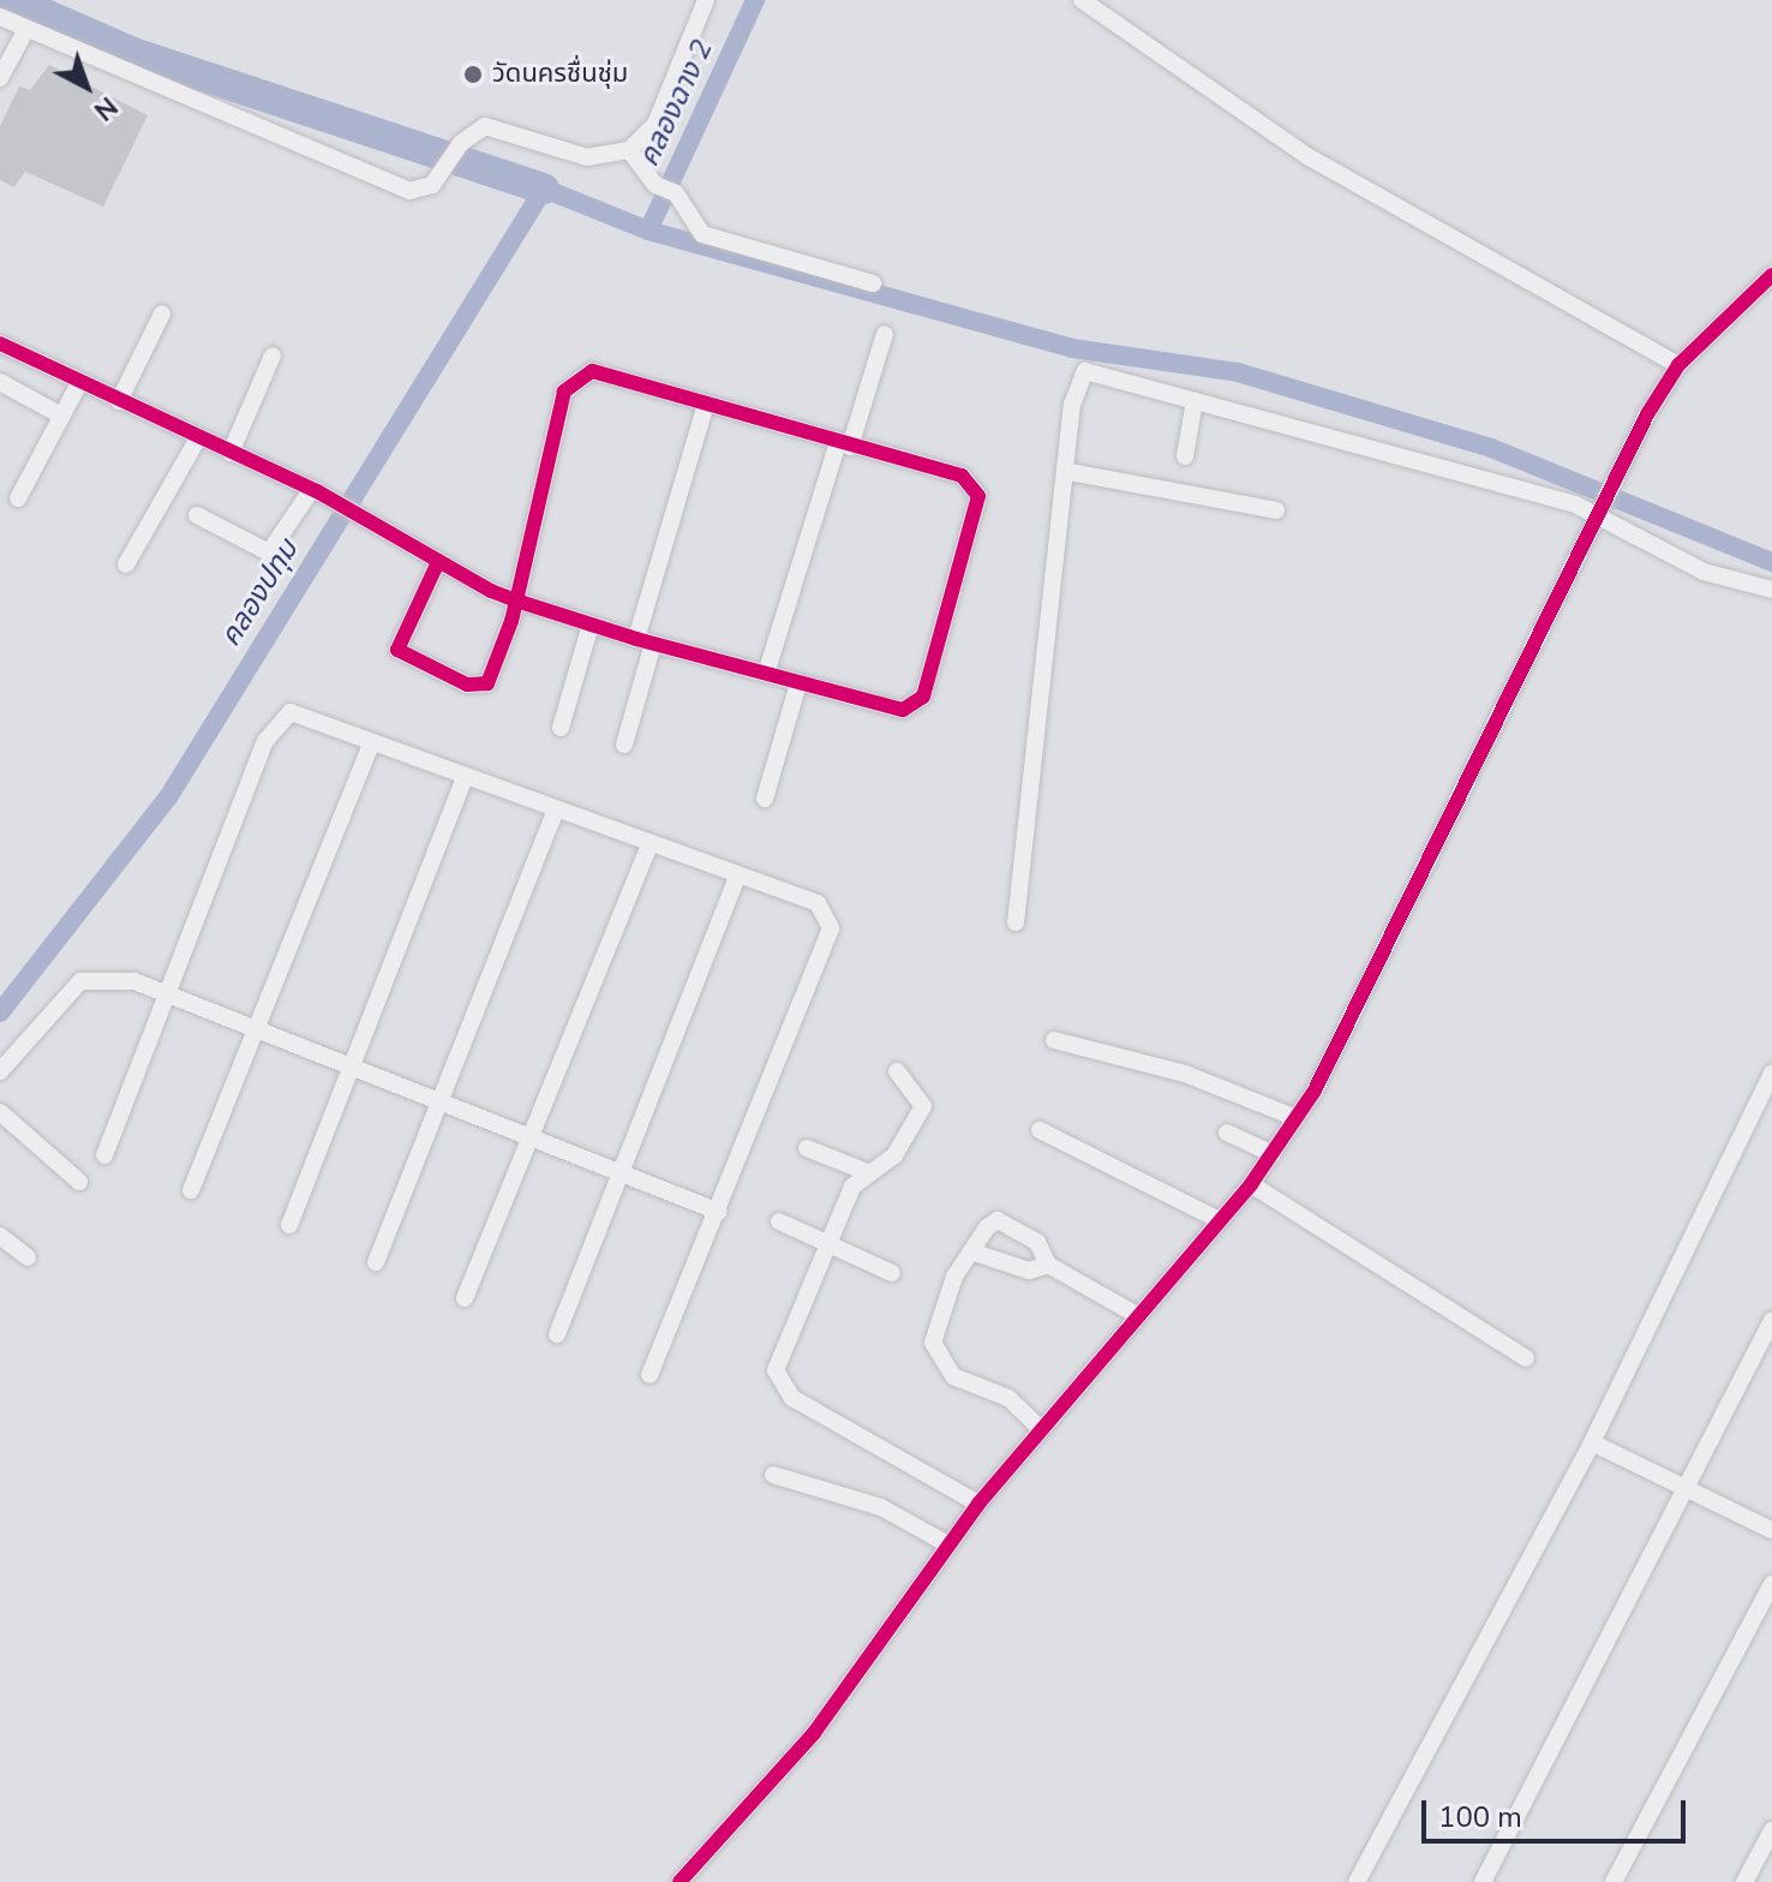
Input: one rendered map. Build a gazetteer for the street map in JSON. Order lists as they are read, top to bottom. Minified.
{"water":["คลองฉาง 2","คลองปทุม"],"places":["วัดนครชื่นชุ่ม"],"scale_bar":"100 m","north":"bottom right"}
